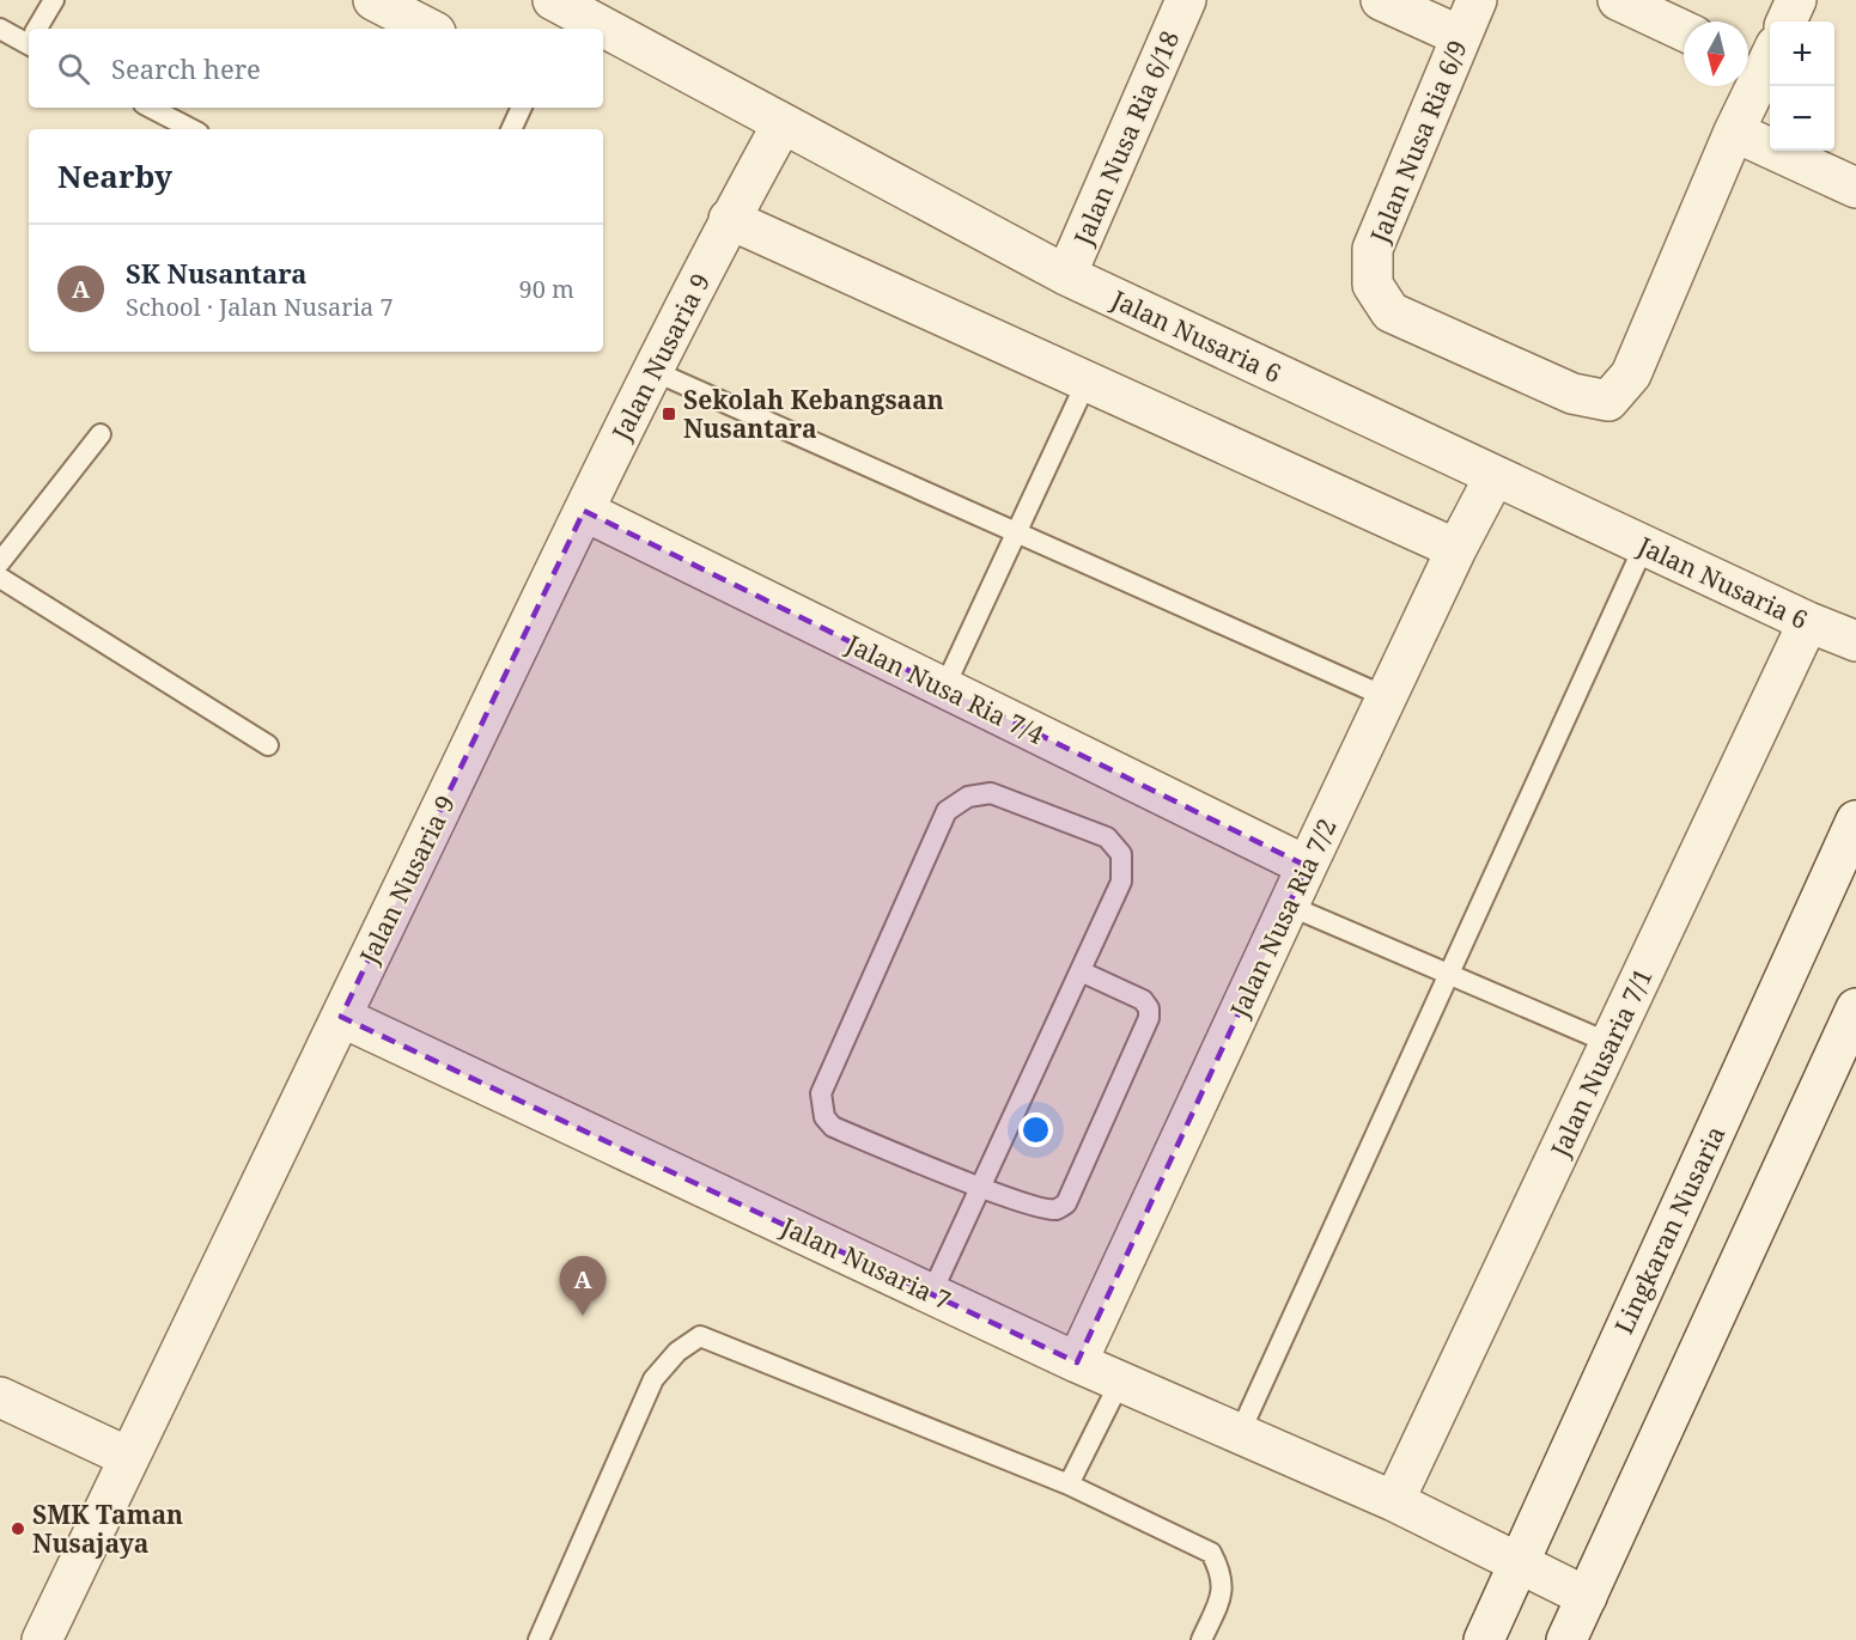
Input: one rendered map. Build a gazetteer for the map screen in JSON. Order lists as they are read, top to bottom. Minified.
{"streets":{"street":["Jalan Nusa Ria 6/18","Jalan Nusa Ria 6/9","Jalan Nusaria 6","Jalan Nusaria 9","Jalan Nusa Ria 7/4","Jalan Nusa Ria 7/2","Jalan Nusaria 7/1","Lingkaran Nusaria","Jalan Nusaria 7"]},"crossings":[["Jalan Nusa Ria 6/18","Jalan Nusaria 6"],["Jalan Nusaria 6","Jalan Nusaria 9"],["Jalan Nusaria 6","Jalan Nusa Ria 7/2"],["Jalan Nusaria 6","Jalan Nusaria 7/1"],["Jalan Nusaria 9","Jalan Nusa Ria 7/4"],["Jalan Nusaria 9","Jalan Nusaria 7"],["Jalan Nusa Ria 7/4","Jalan Nusa Ria 7/2"],["Jalan Nusa Ria 7/2","Jalan Nusaria 7"],["Jalan Nusaria 7/1","Jalan Nusaria 7"],["Lingkaran Nusaria","Jalan Nusaria 7"]],"places":{"transit":["Sekolah Kebangsaan Nusantara"],"other":["SMK Taman Nusajaya"]},"north":"bottom","page":{"map_buttons":["+","−"],"search":"Search here","heading":"Nearby","list":[{"mark":"A","name":"SK Nusantara","note":"School · Jalan Nusaria 7","value":"90 m"}],"pins":"A"}}
